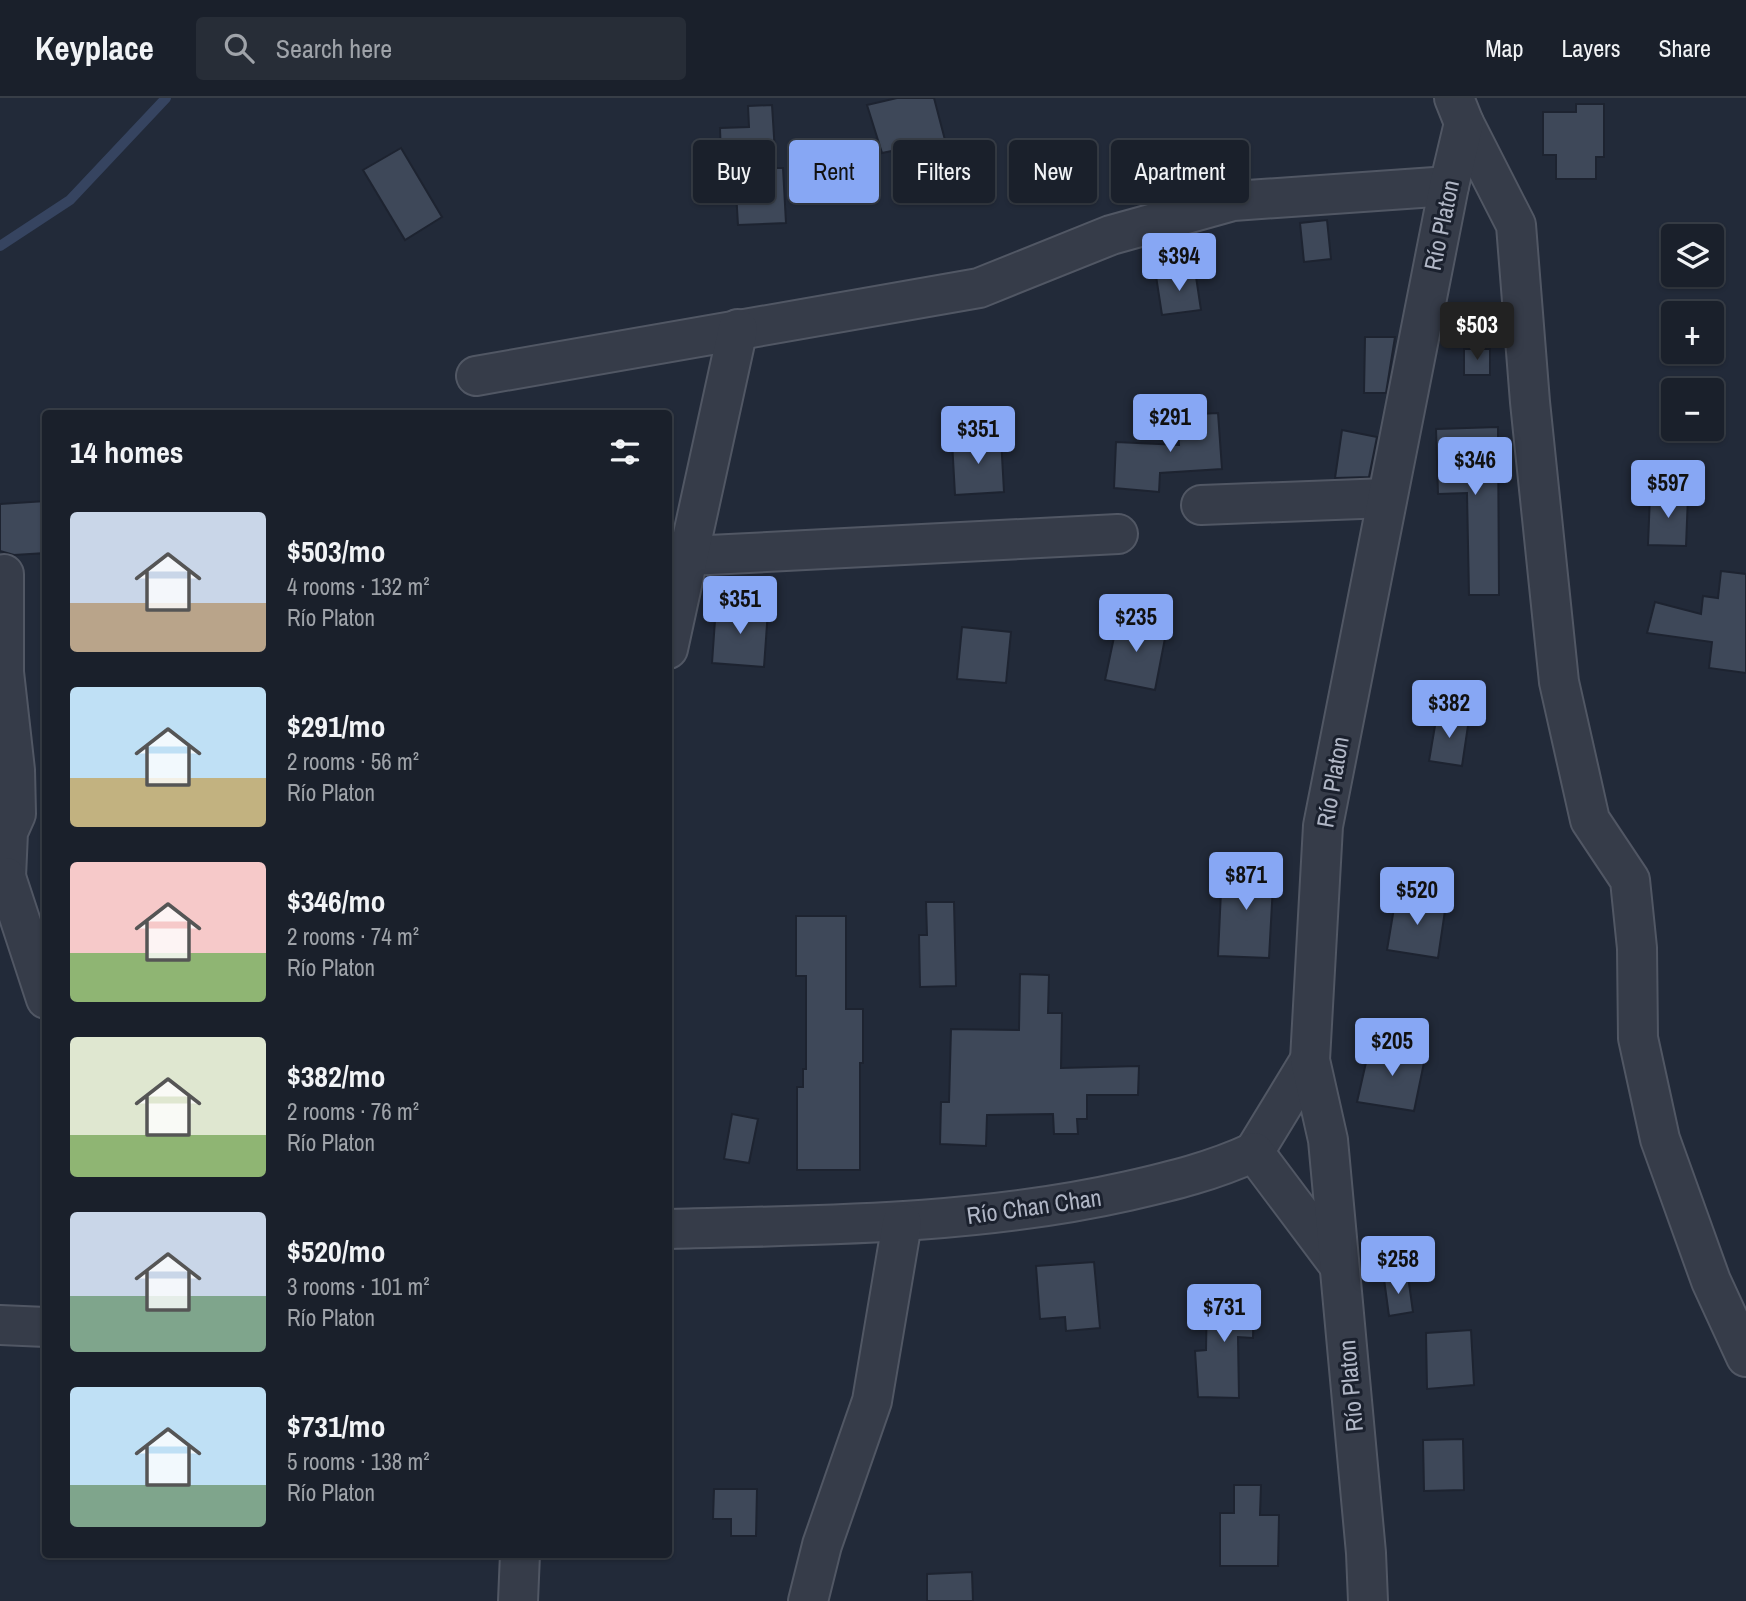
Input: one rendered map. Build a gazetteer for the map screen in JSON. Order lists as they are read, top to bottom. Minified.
{"streets":{"street":["Río Platon","Río Chan Chan"]},"page":{"header":"Keyplace","search":"Search here","nav":["Map","Layers","Share"],"chip":["Buy","Rent","Filters","New","Apartment"],"map_buttons":["+","−"],"price":["$394","$503","$291","$351","$346","$597","$351","$235","$382","$871","$520","$205","$258","$731"],"heading":"14 homes","list":[{"name":"$503/mo","note":"4 rooms · 132 m² · Río Platon"},{"name":"$291/mo","note":"2 rooms · 56 m² · Río Platon"},{"name":"$346/mo","note":"2 rooms · 74 m² · Río Platon"},{"name":"$382/mo","note":"2 rooms · 76 m² · Río Platon"},{"name":"$520/mo","note":"3 rooms · 101 m² · Río Platon"},{"name":"$731/mo","note":"5 rooms · 138 m² · Río Platon"}]}}
